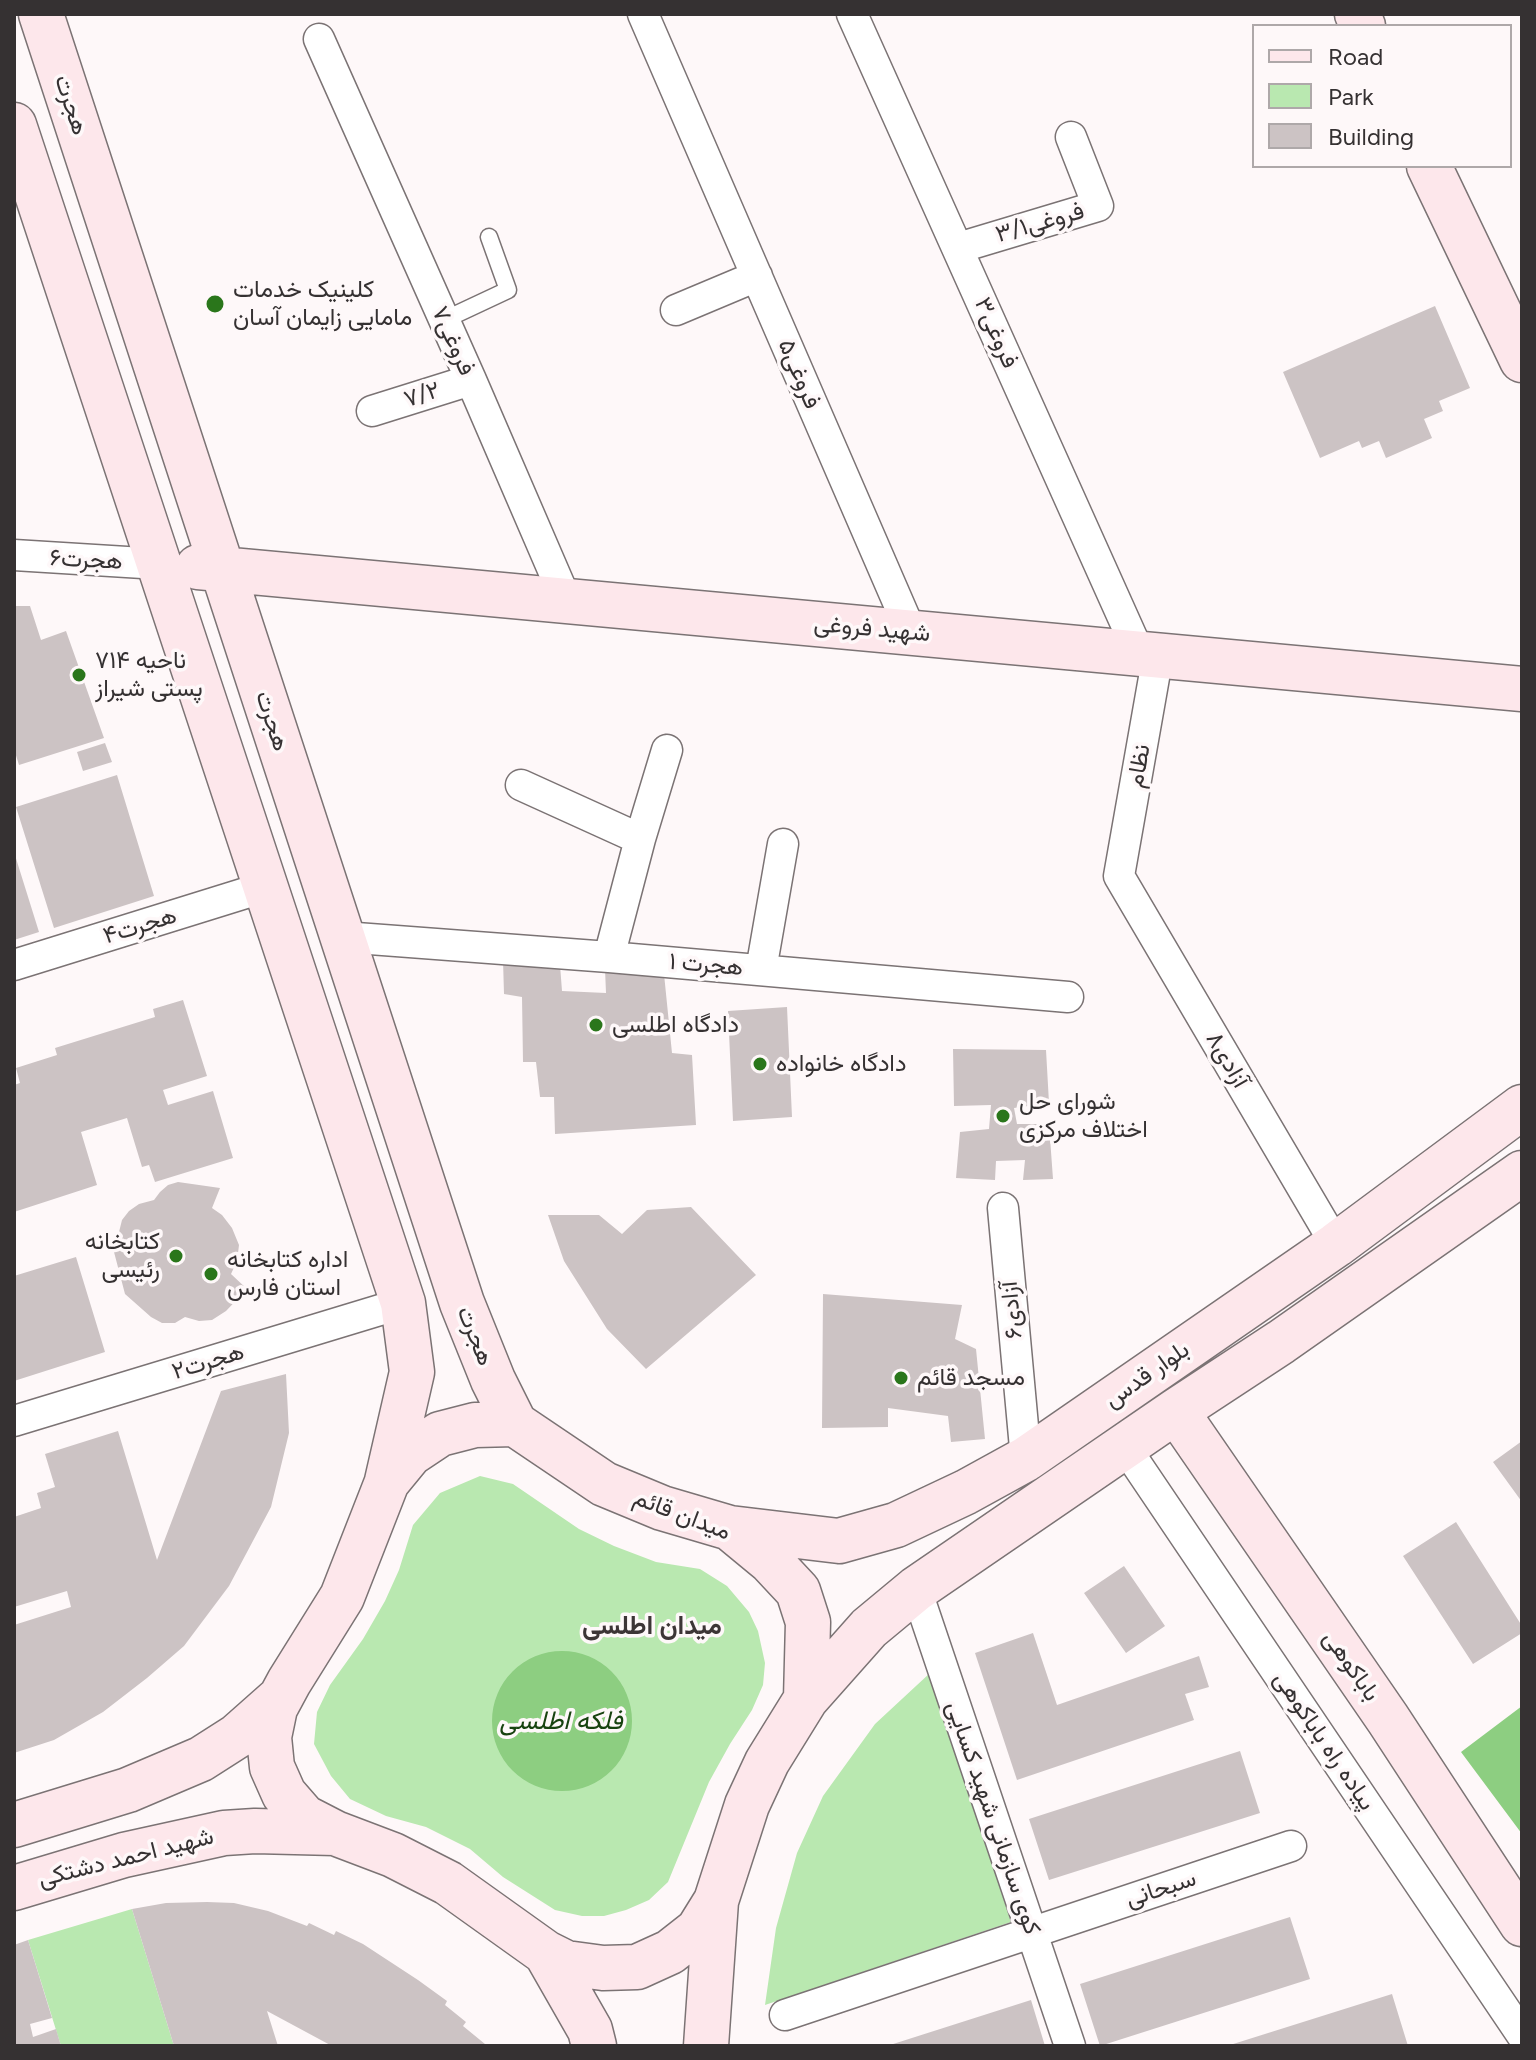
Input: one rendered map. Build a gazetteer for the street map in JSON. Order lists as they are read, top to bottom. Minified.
{"streets":{"main road":["هجرت","شهید فروغی","بلوار قدس","میدان قائم","باباکوهی","شهید احمد دشتکی"],"street":["فروغی۳/۱","فروغی۳","فروغی۷","فروغی۵","۷/۲","هجرت۶","نظام","هجرت۴","هجرت ۱","آزادی۸","آزادی۶","هجرت۲","پیاده راه باباکوهی","کوی سازمانی شهید کسایی","سبحانی"]},"crossings":[["هجرت","شهید فروغی"],["هجرت","هجرت ۱"],["هجرت","میدان قائم"],["فروغی۳/۱","فروغی۳"],["فروغی۳","شهید فروغی"],["فروغی۳","نظام"],["فروغی۷","۷/۲"],["فروغی۷","شهید فروغی"],["فروغی۵","شهید فروغی"],["هجرت۶","شهید فروغی"],["شهید فروغی","نظام"],["نظام","آزادی۸"],["آزادی۸","بلوار قدس"],["آزادی۶","بلوار قدس"],["بلوار قدس","میدان قائم"],["بلوار قدس","باباکوهی"],["بلوار قدس","پیاده راه باباکوهی"],["بلوار قدس","کوی سازمانی شهید کسایی"],["کوی سازمانی شهید کسایی","سبحانی"]],"districts":["میدان اطلسی"],"water":["فلکه اطلسی"],"places":["کلینیک خدمات مامایی زایمان آسان","ناحیه ۷۱۴ پستی شیراز","دادگاه اطلسی","دادگاه خانواده","شورای حل اختلاف مرکزی","کتابخانه رئیسی","اداره کتابخانه استان فارس","مسجد قائم"],"legend":["Road","Park","Building"]}
